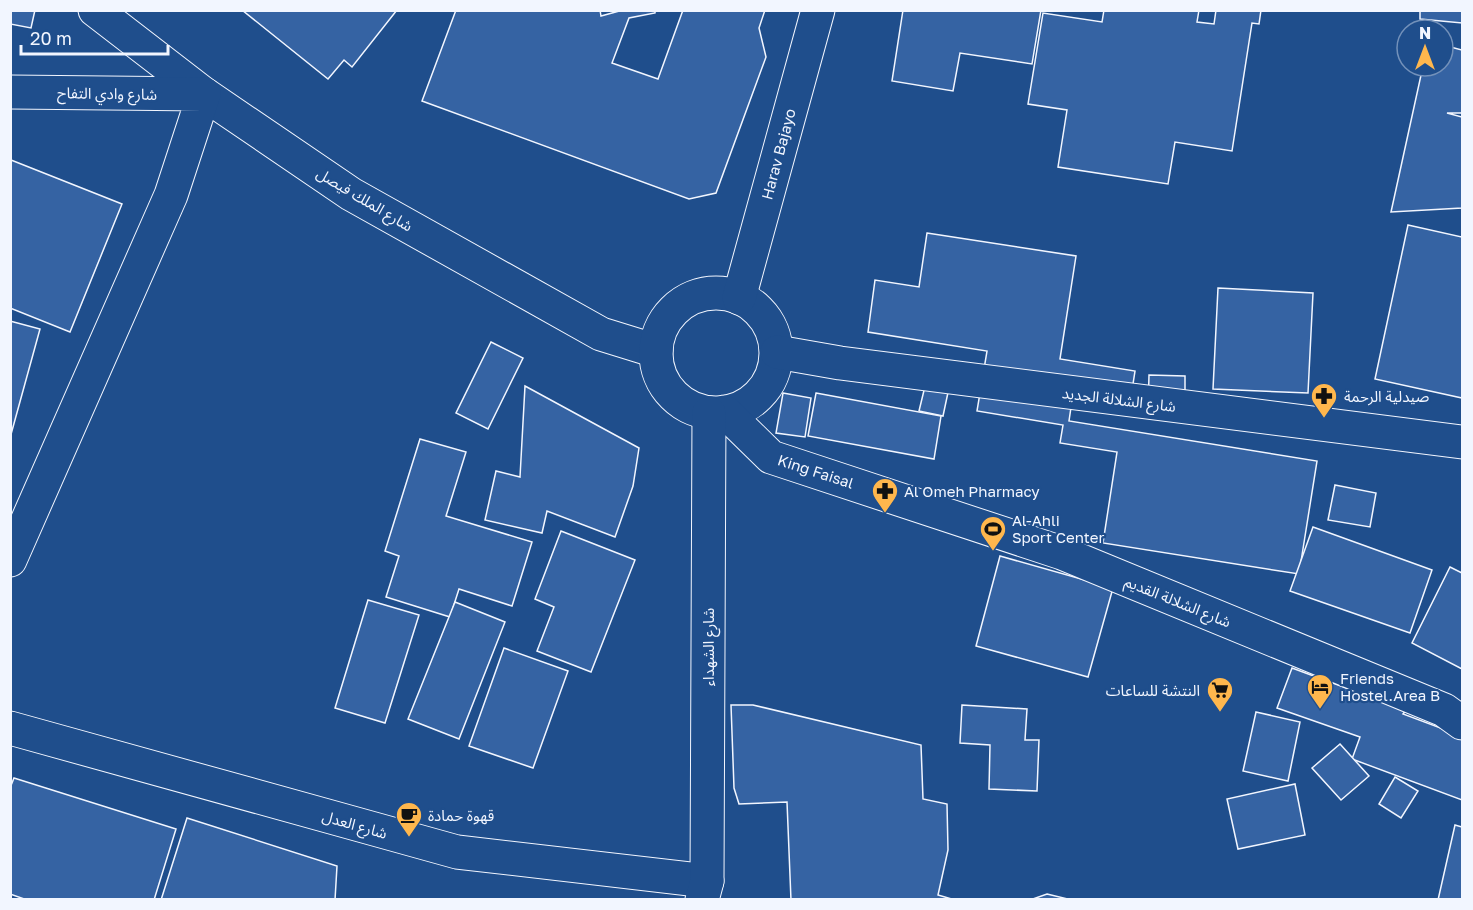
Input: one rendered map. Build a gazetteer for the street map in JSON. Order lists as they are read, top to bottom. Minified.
{"streets":{"street":["شارع وادي التفاح","Harav Bajayo","شارع الملك فيصل","شارع الشلالة الجديد","King Faisal","شارع الشلالة القديم","شارع الشهداء","شارع العدل"]},"crossings":[["شارع وادي التفاح","شارع الملك فيصل"],["Harav Bajayo","شارع الملك فيصل"],["Harav Bajayo","شارع الشلالة الجديد"],["Harav Bajayo","King Faisal"],["Harav Bajayo","شارع الشهداء"],["شارع الملك فيصل","شارع الشلالة الجديد"],["شارع الملك فيصل","King Faisal"],["شارع الملك فيصل","شارع الشهداء"],["شارع الشلالة الجديد","King Faisal"],["شارع الشلالة الجديد","شارع الشهداء"],["King Faisal","شارع الشلالة القديم"],["King Faisal","شارع الشهداء"],["شارع الشهداء","شارع العدل"]],"places":{"pharmacy":["صيدلية الرحمة","Al Omeh Pharmacy"],"sports":["Al-Ahli Sport Center"],"hotel":["Friends Hostel.Area B"],"supermarket":["النتشة للساعات"],"cafe":["قهوة حمادة"]},"scale_bar":"20 m","north":"top"}
